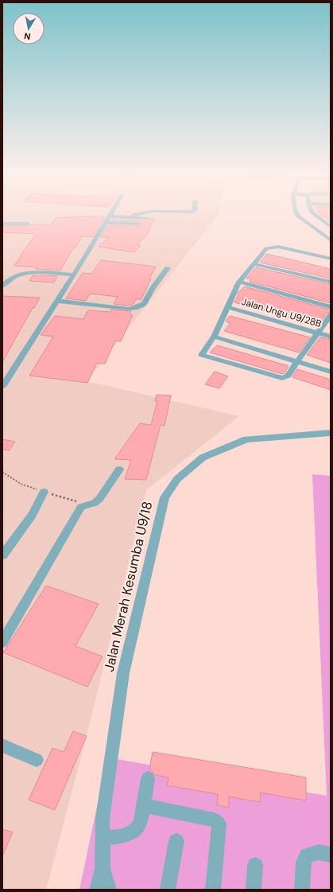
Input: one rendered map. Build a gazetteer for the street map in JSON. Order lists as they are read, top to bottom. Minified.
{"streets":{"street":["Jalan Ungu U9/28B","Jalan Merah Kesumba U9/18"]},"north":"bottom"}
